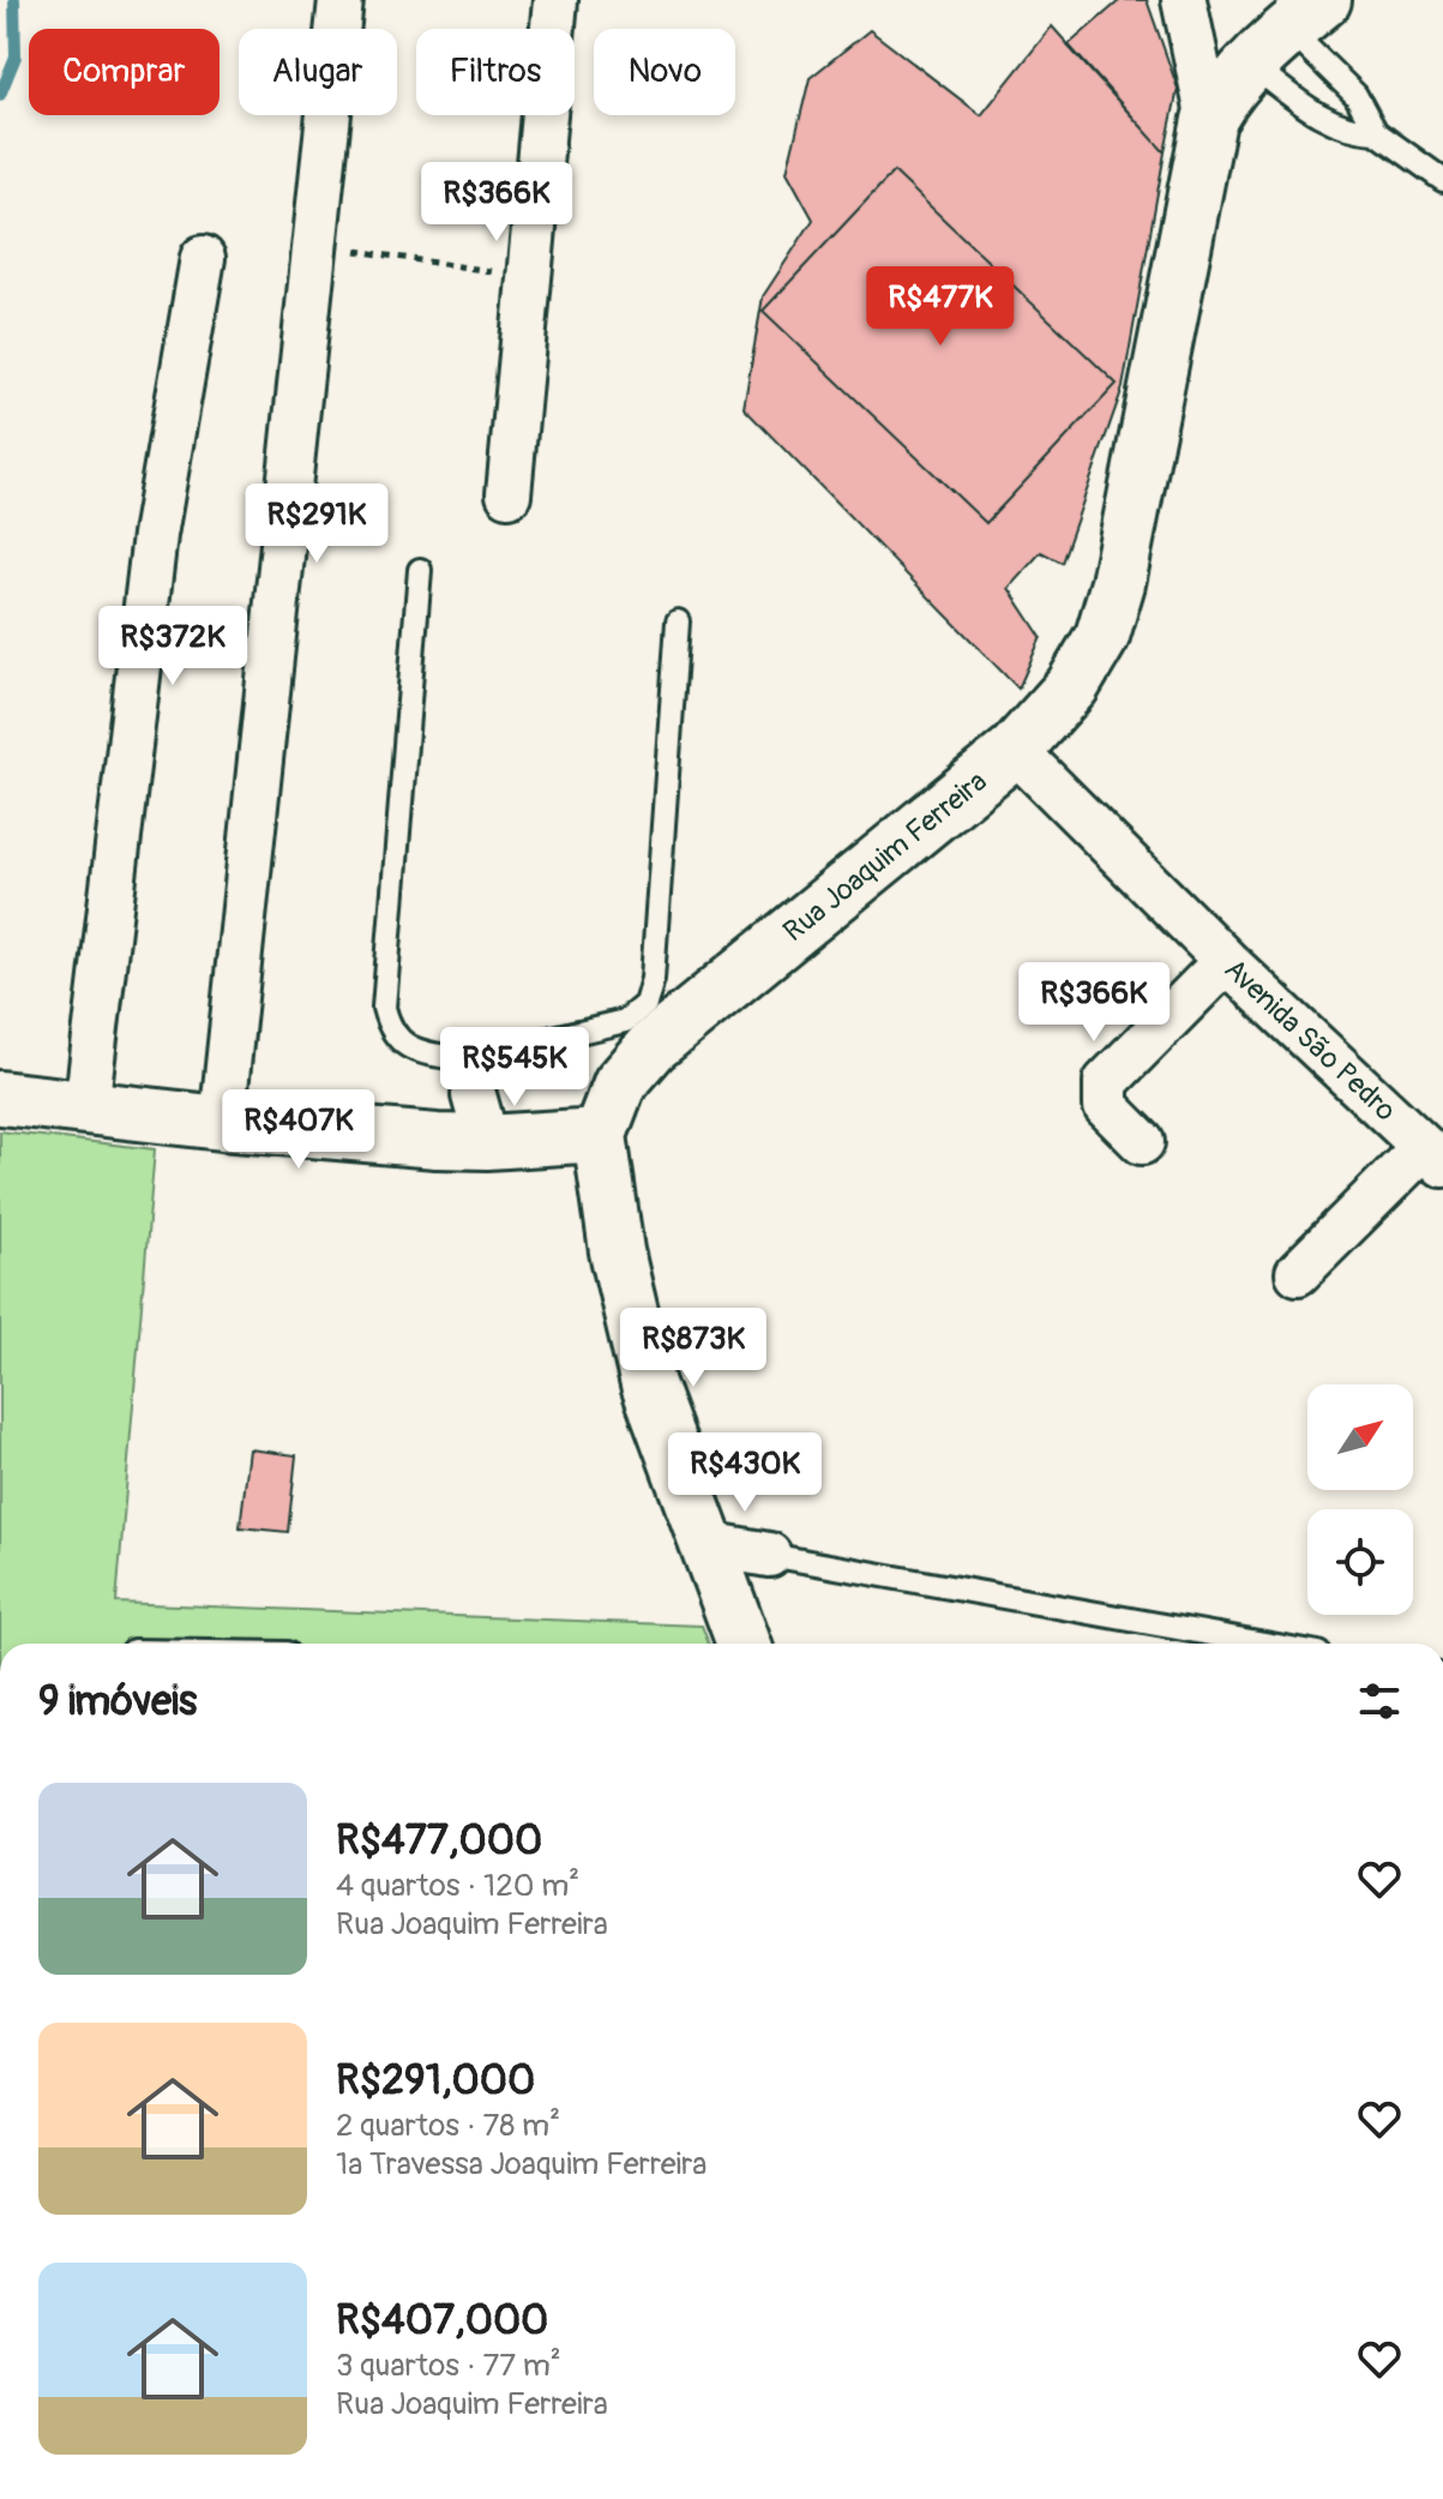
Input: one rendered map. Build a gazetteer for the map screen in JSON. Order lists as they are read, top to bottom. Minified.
{"streets":{"street":["Rua Joaquim Ferreira","Avenida São Pedro"]},"crossings":[["Rua Joaquim Ferreira","Avenida São Pedro"]],"north":"top right","page":{"chip":["Comprar","Alugar","Filtros","Novo"],"price":["R$366K","R$477K","R$291K","R$372K","R$366K","R$545K","R$407K","R$873K","R$430K"],"heading":"9 imóveis","list":[{"name":"R$477,000","note":"4 quartos · 120 m² · Rua Joaquim Ferreira"},{"name":"R$291,000","note":"2 quartos · 78 m² · 1ª Travessa Joaquim Ferreira"},{"name":"R$407,000","note":"3 quartos · 77 m² · Rua Joaquim Ferreira"}]}}
